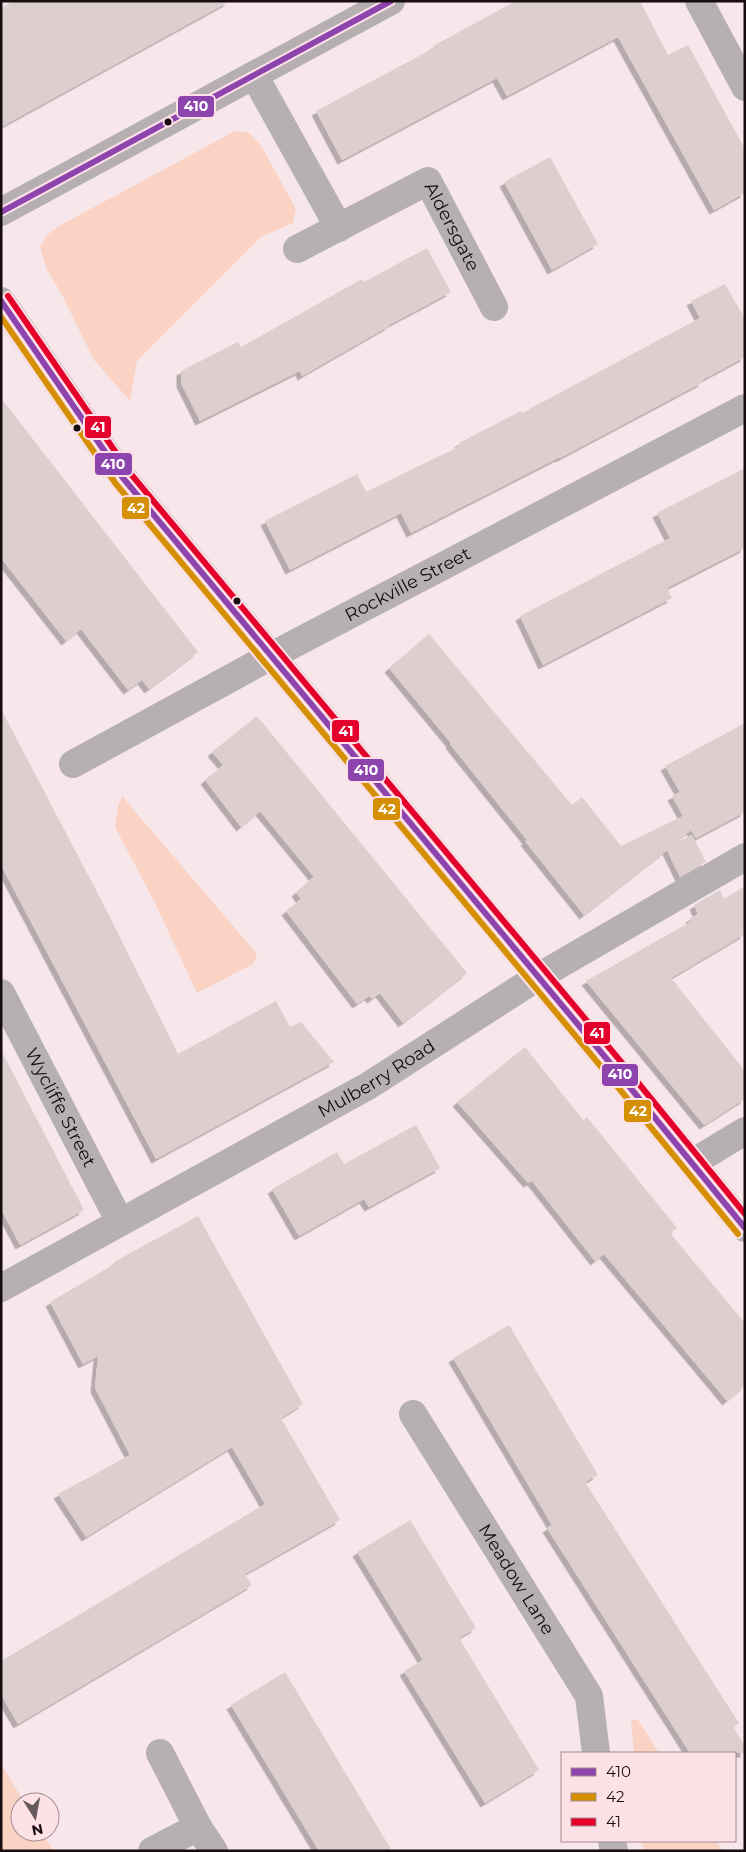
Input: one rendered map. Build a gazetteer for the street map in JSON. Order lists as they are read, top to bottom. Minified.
{"streets":{"street":["Aldersgate","Rockville Street","Mulberry Road","Wycliffe Street","Meadow Lane"]},"crossings":[["Mulberry Road","Wycliffe Street"]],"lines":["transit line 410","transit line 41","transit line 42"],"legend":["410","42","41"],"north":"bottom"}
